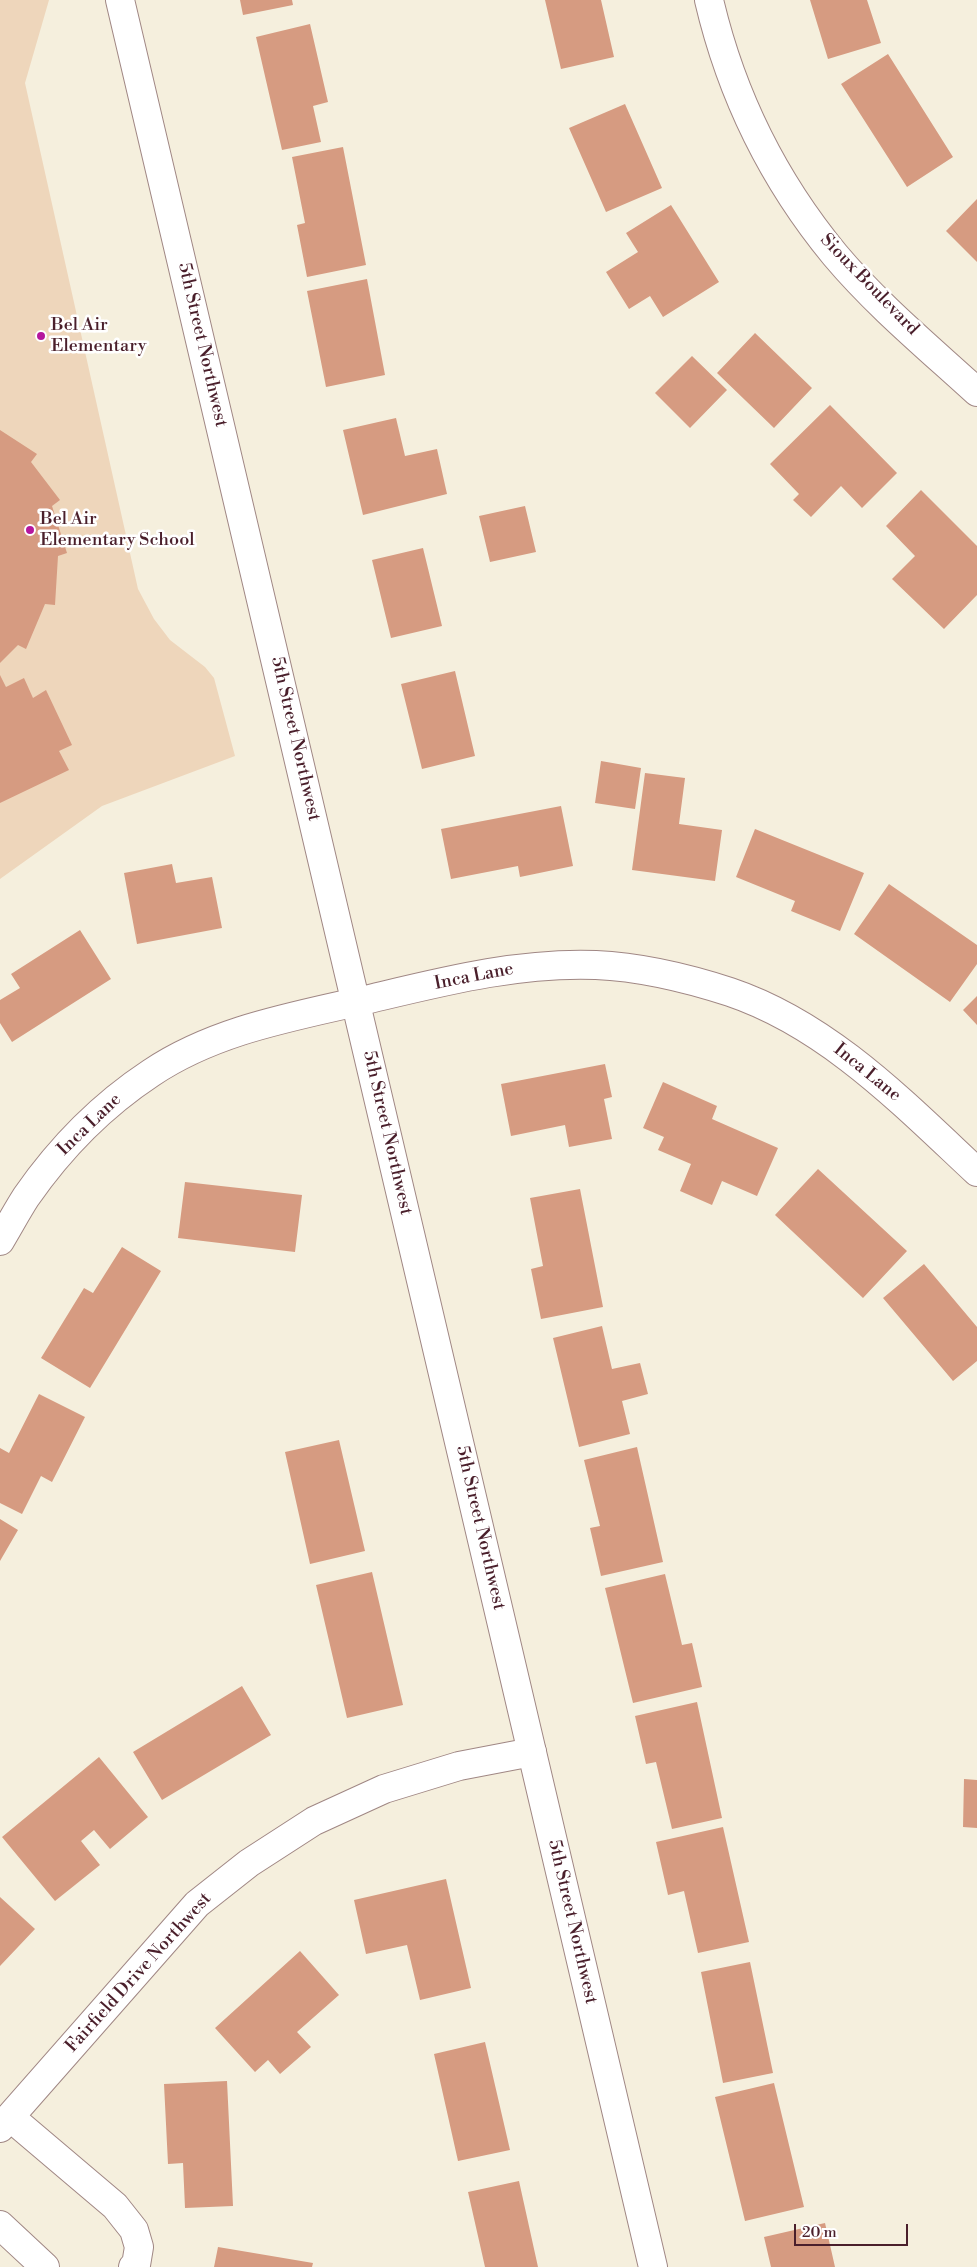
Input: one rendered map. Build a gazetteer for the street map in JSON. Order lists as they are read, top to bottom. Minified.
{"streets":{"street":["Sioux Boulevard","5th Street Northwest","Inca Lane","Fairfield Drive Northwest"]},"crossings":[["5th Street Northwest","Inca Lane"],["5th Street Northwest","Fairfield Drive Northwest"]],"places":["Bel Air Elementary","Bel Air Elementary School"],"scale_bar":"20 m"}
